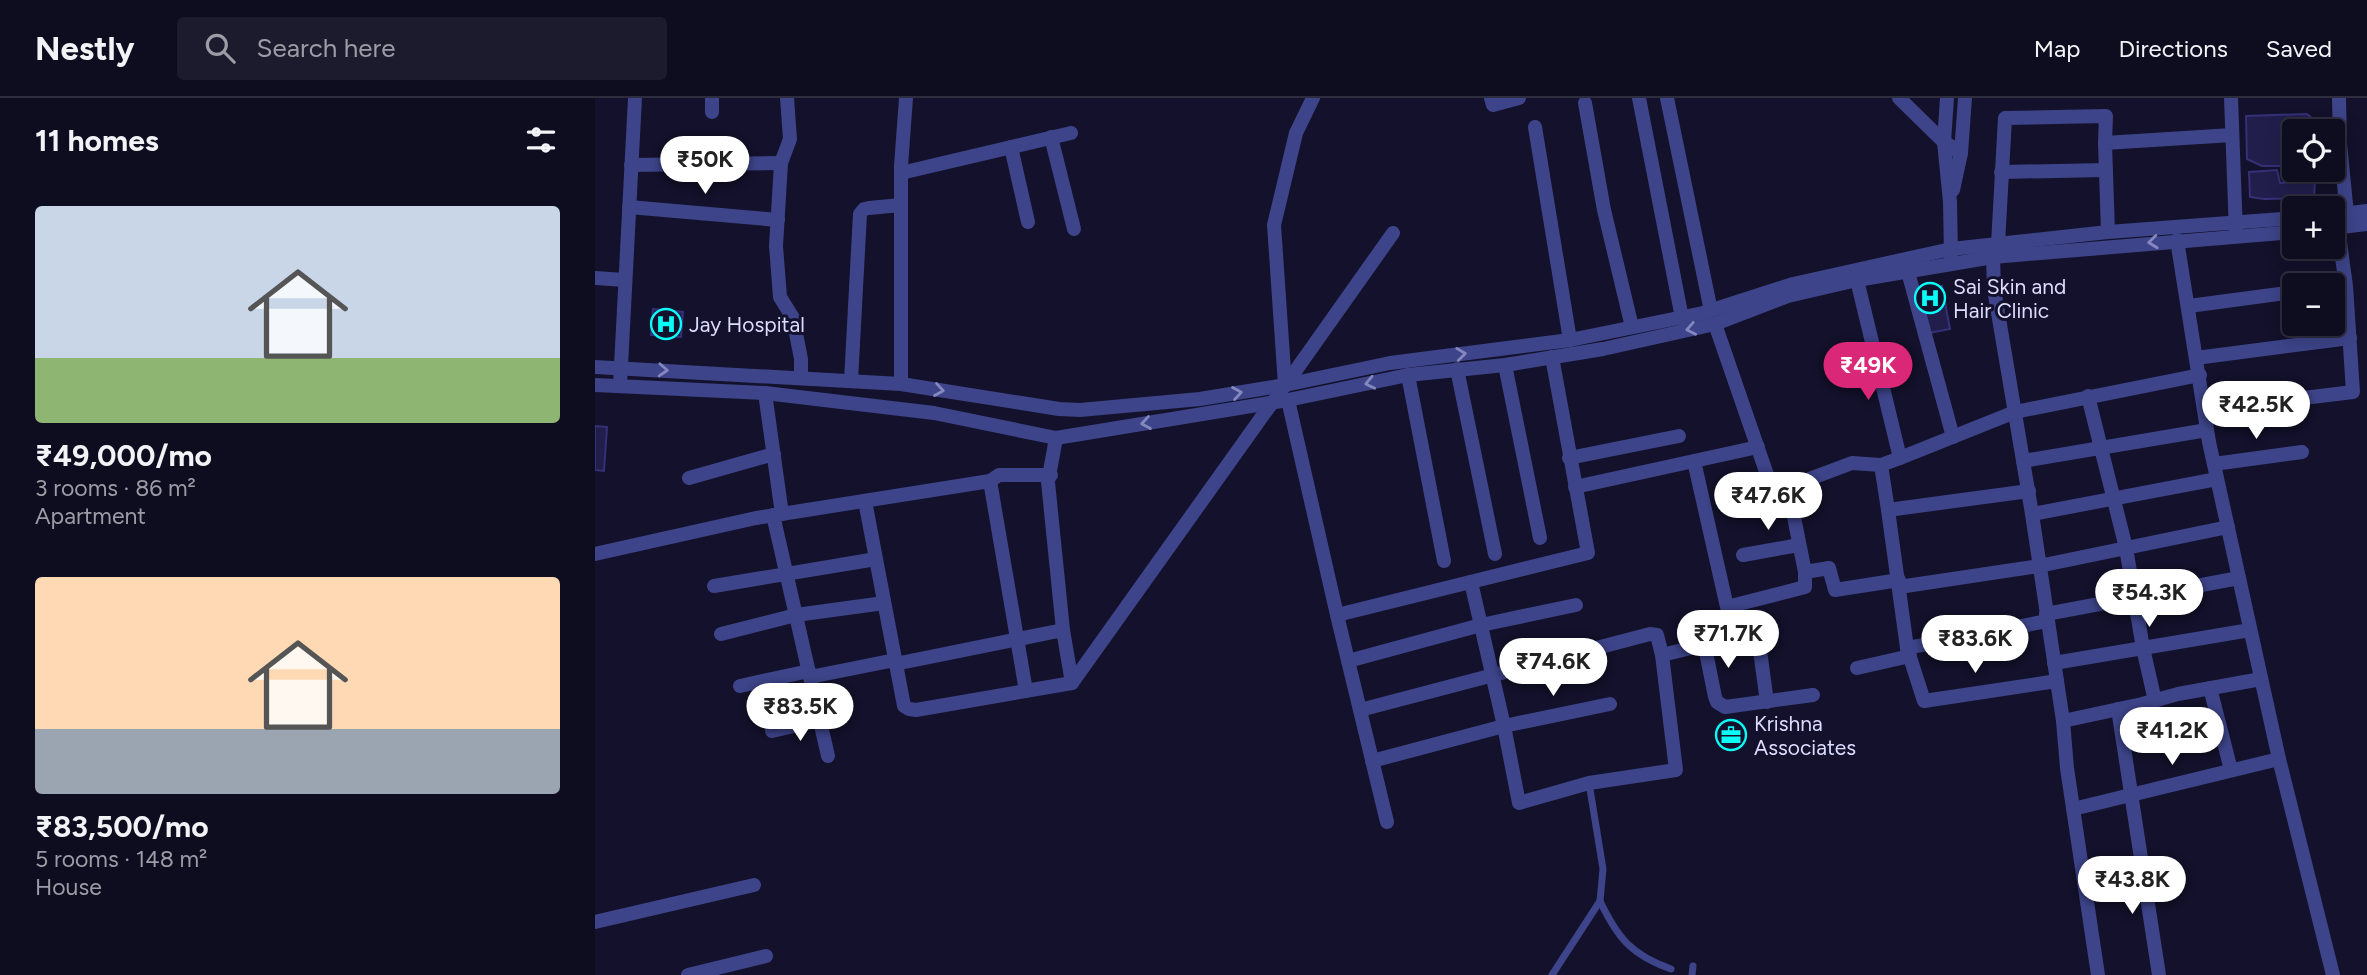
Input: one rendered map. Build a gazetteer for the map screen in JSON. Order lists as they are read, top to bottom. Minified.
{"places":{"hospital":["Sai Skin and Hair Clinic","Jay Hospital"],"office":["Krishna Associates"]},"page":{"header":"Nestly","search":"Search here","nav":["Map","Directions","Saved"],"heading":"11 homes","map_buttons":["+","−"],"price":["₹50K","₹49K","₹42.5K","₹47.6K","₹54.3K","₹71.7K","₹83.6K","₹74.6K","₹83.5K","₹41.2K","₹43.8K"],"list":[{"name":"₹49,000/mo","note":"3 rooms · 86 m² · Apartment"},{"name":"₹83,500/mo","note":"5 rooms · 148 m² · House"}]}}
